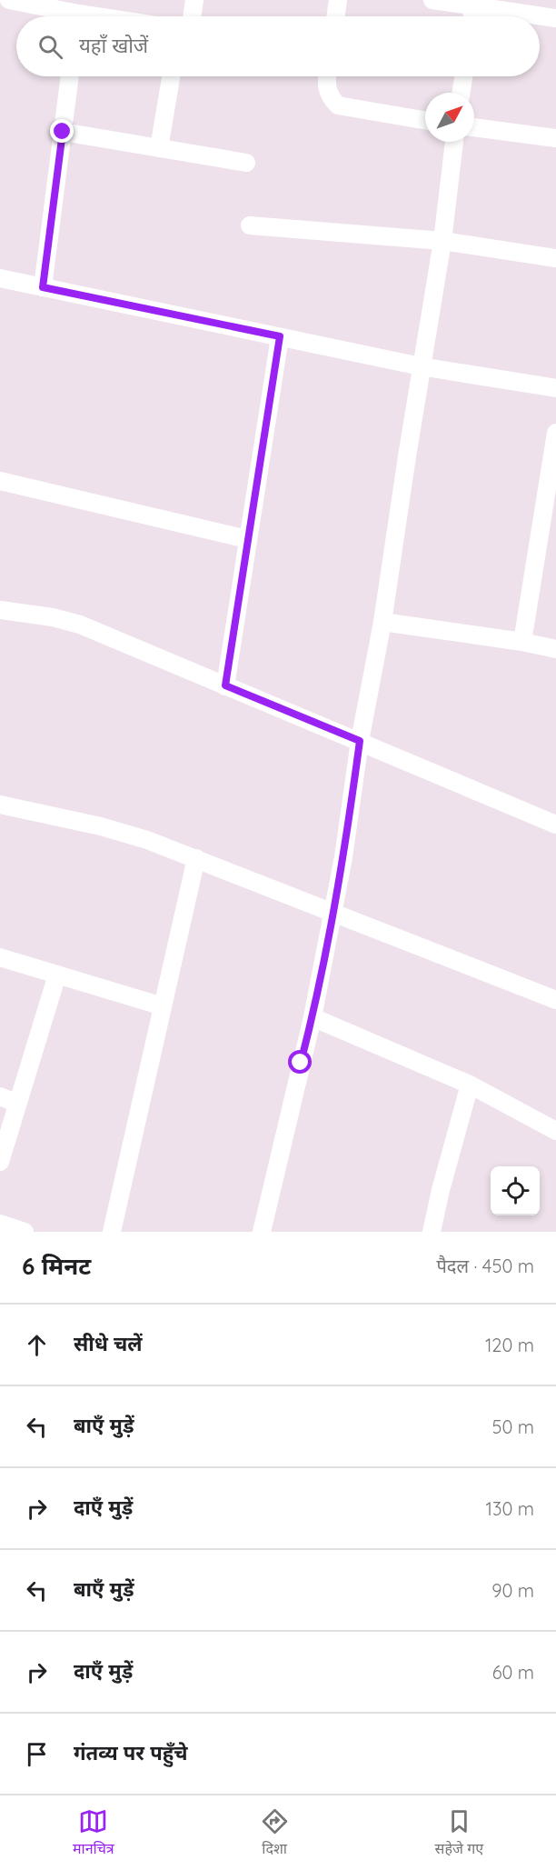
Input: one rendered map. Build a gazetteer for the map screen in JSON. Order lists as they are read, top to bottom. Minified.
{"north":"top right","page":{"search":"यहाँ खोजें","heading":["6 मिनट","पैदल · 450 m"],"list":[["सीधे चलें","120 m"],["बाएँ मुड़ें","50 m"],["दाएँ मुड़ें","130 m"],["बाएँ मुड़ें","90 m"],["दाएँ मुड़ें","60 m"],"गंतव्य पर पहुँचे"],"nav":["मानचित्र","दिशा","सहेजे गए"]}}
